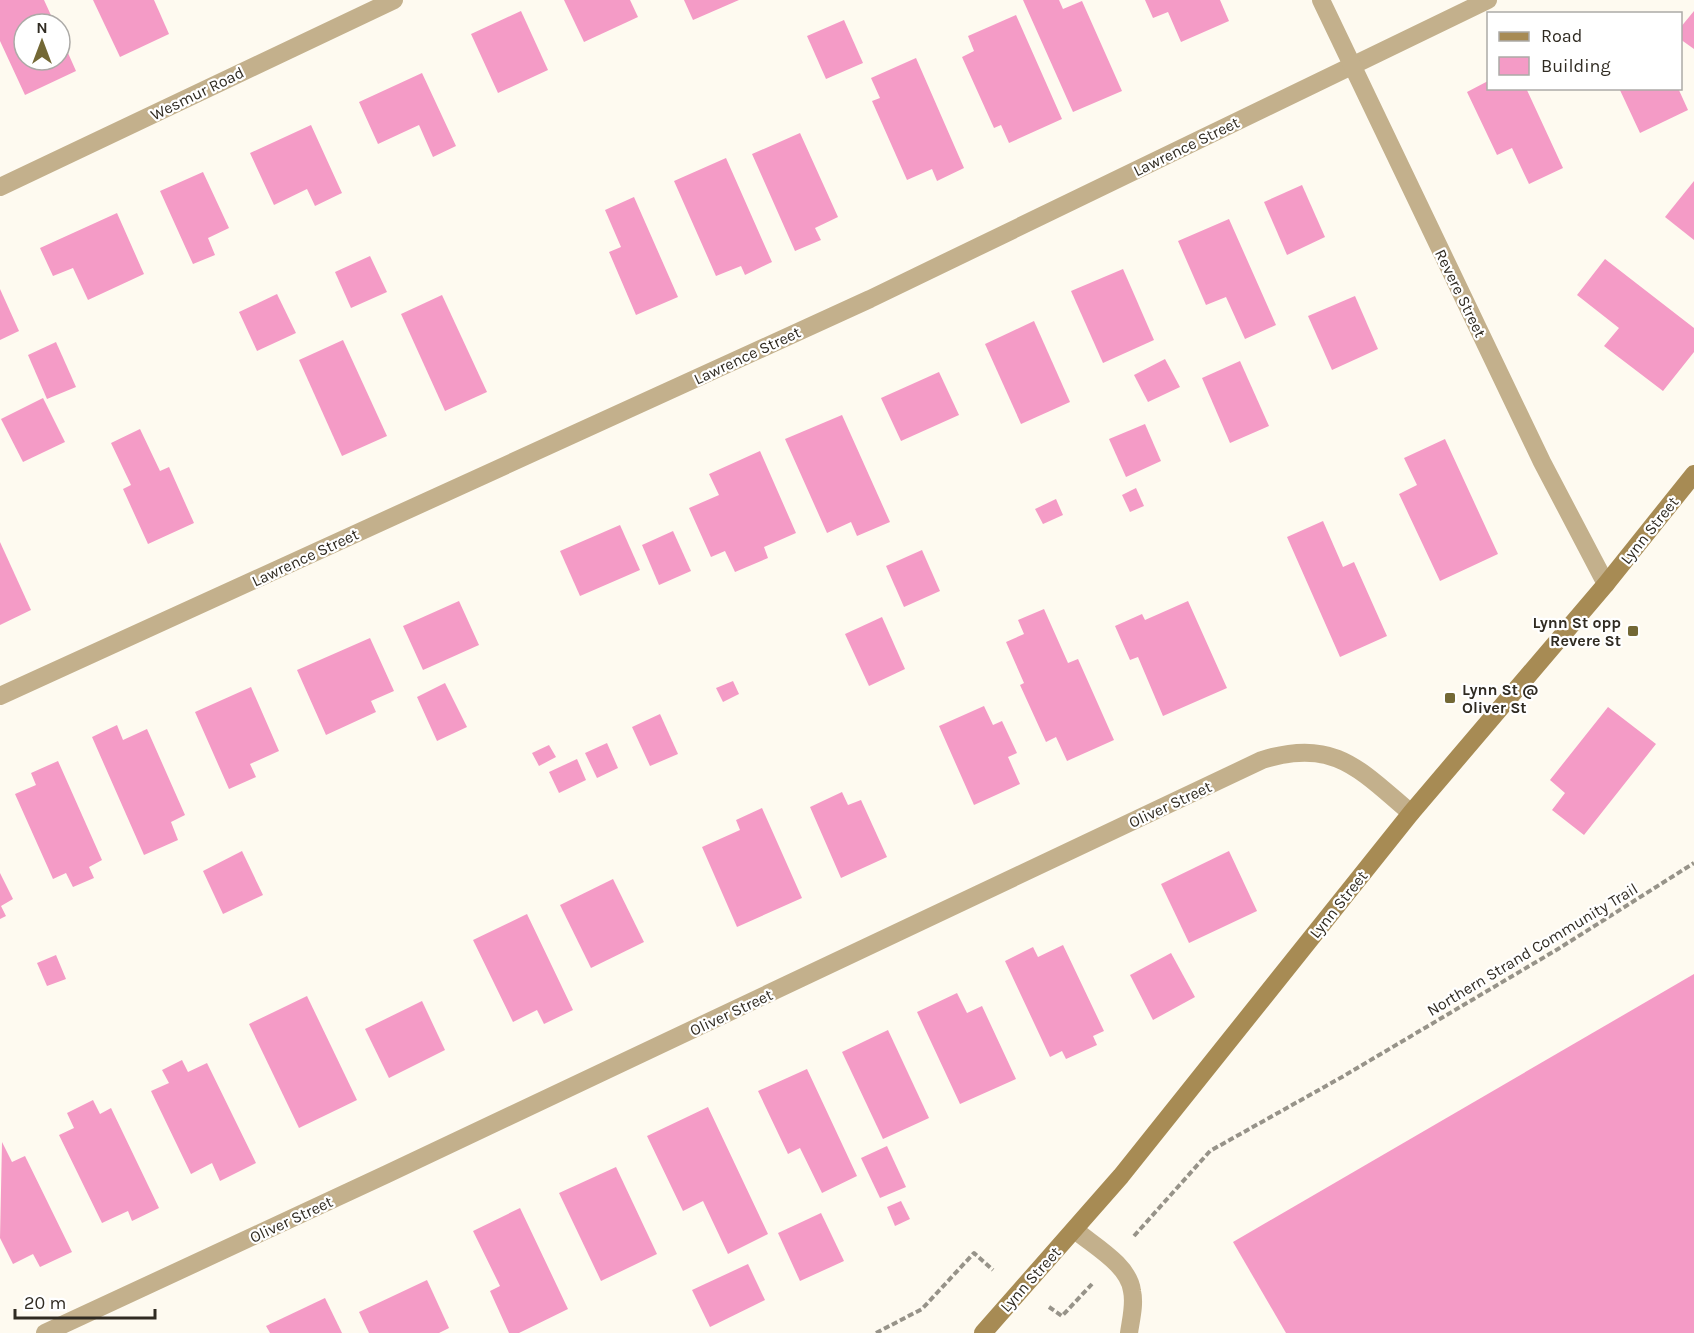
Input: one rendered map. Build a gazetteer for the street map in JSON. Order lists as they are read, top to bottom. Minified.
{"streets":{"main road":["Lynn Street"],"street":["Wesmur Road","Lawrence Street","Revere Street","Oliver Street"],"path":["Northern Strand Community Trail"]},"crossings":[["Lawrence Street","Revere Street"],["Revere Street","Lynn Street"],["Lynn Street","Oliver Street"]],"places":{"transit":["Lynn St opp Revere St","Lynn St @ Oliver St"]},"legend":["Road","Building"],"scale_bar":"20 m","north":"top"}
